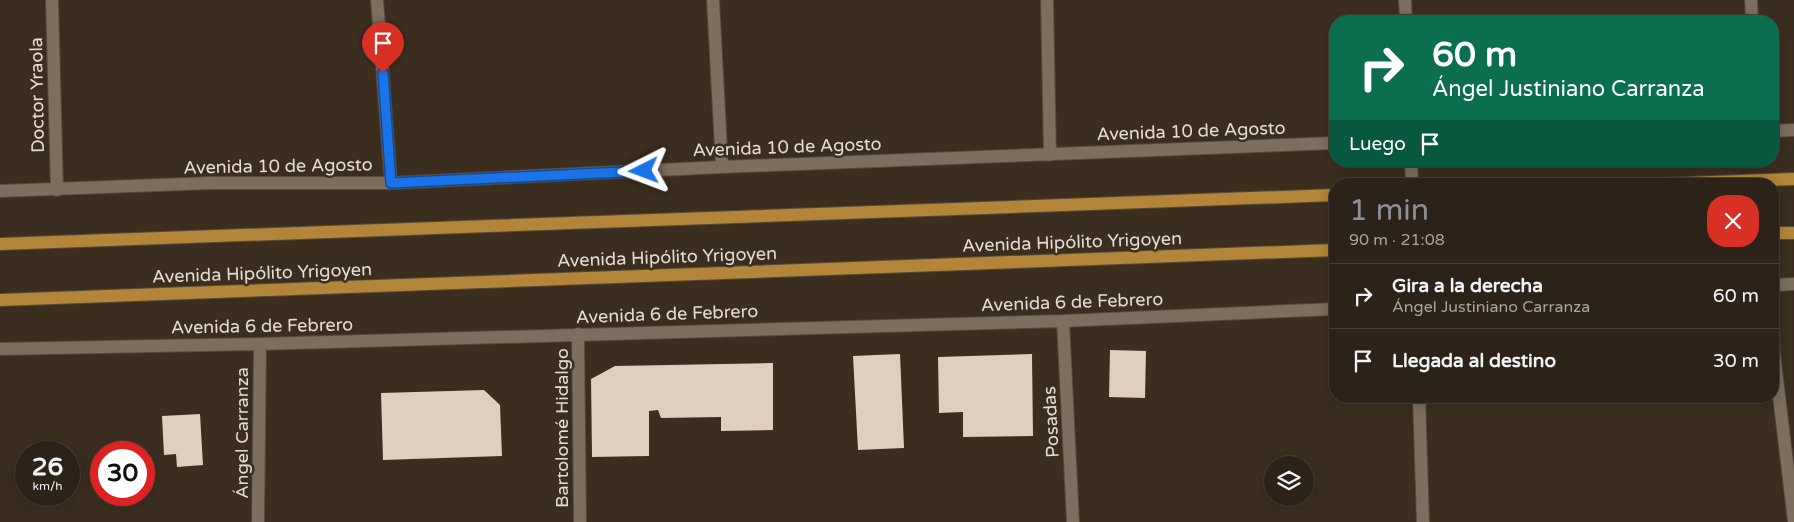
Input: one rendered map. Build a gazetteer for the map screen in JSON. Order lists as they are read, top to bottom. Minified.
{"streets":{"main road":["Avenida Hipólito Yrigoyen"],"street":["Doctor Yraola","Avenida 10 de Agosto","Avenida 6 de Febrero","Posadas","Bartolomé Hidalgo","Ángel Carranza"]},"crossings":[["Doctor Yraola","Avenida 10 de Agosto"],["Avenida 6 de Febrero","Posadas"],["Avenida 6 de Febrero","Bartolomé Hidalgo"],["Avenida 6 de Febrero","Ángel Carranza"]],"page":{"turn":["60 m","Ángel Justiniano Carranza"],"then":"Luego","heading":["1 min","90 m · 21:08"],"list":[{"name":"Gira a la derecha","note":"Ángel Justiniano Carranza","value":"60 m"},{"name":"Llegada al destino","value":"30 m"}],"speed":"26 km/h","limit":"30"}}
